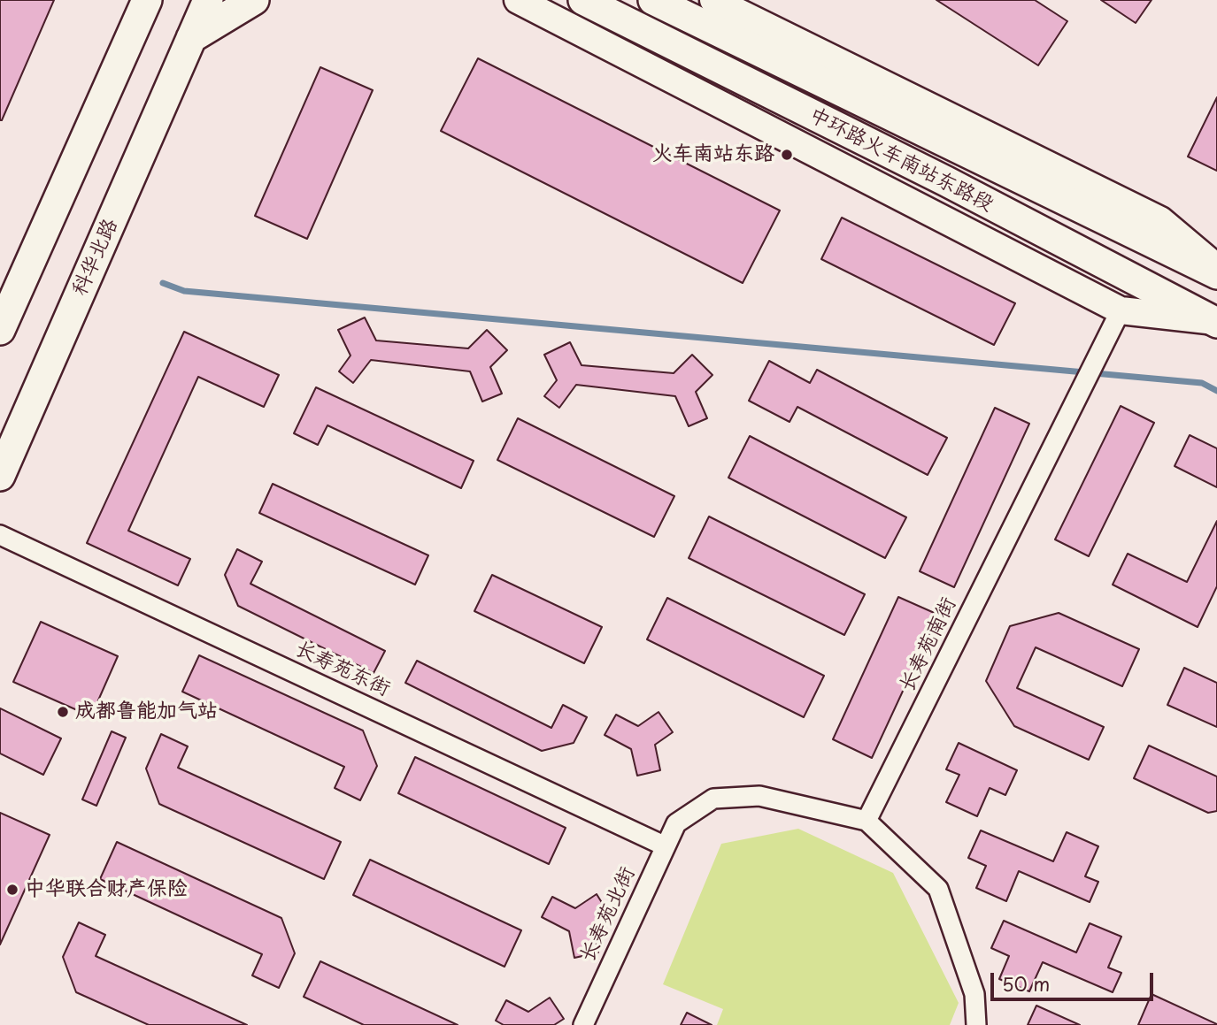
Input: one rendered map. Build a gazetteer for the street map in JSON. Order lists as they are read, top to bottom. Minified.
{"streets":{"main road":["中环路火车南站东路段","科华北路"],"street":["长寿苑南街","长寿苑东街","长寿苑北街"]},"crossings":[["长寿苑南街","长寿苑北街"],["长寿苑东街","长寿苑北街"]],"places":["火车南站东路","成都鲁能加气站","中华联合财产保险"],"scale_bar":"50 m"}
